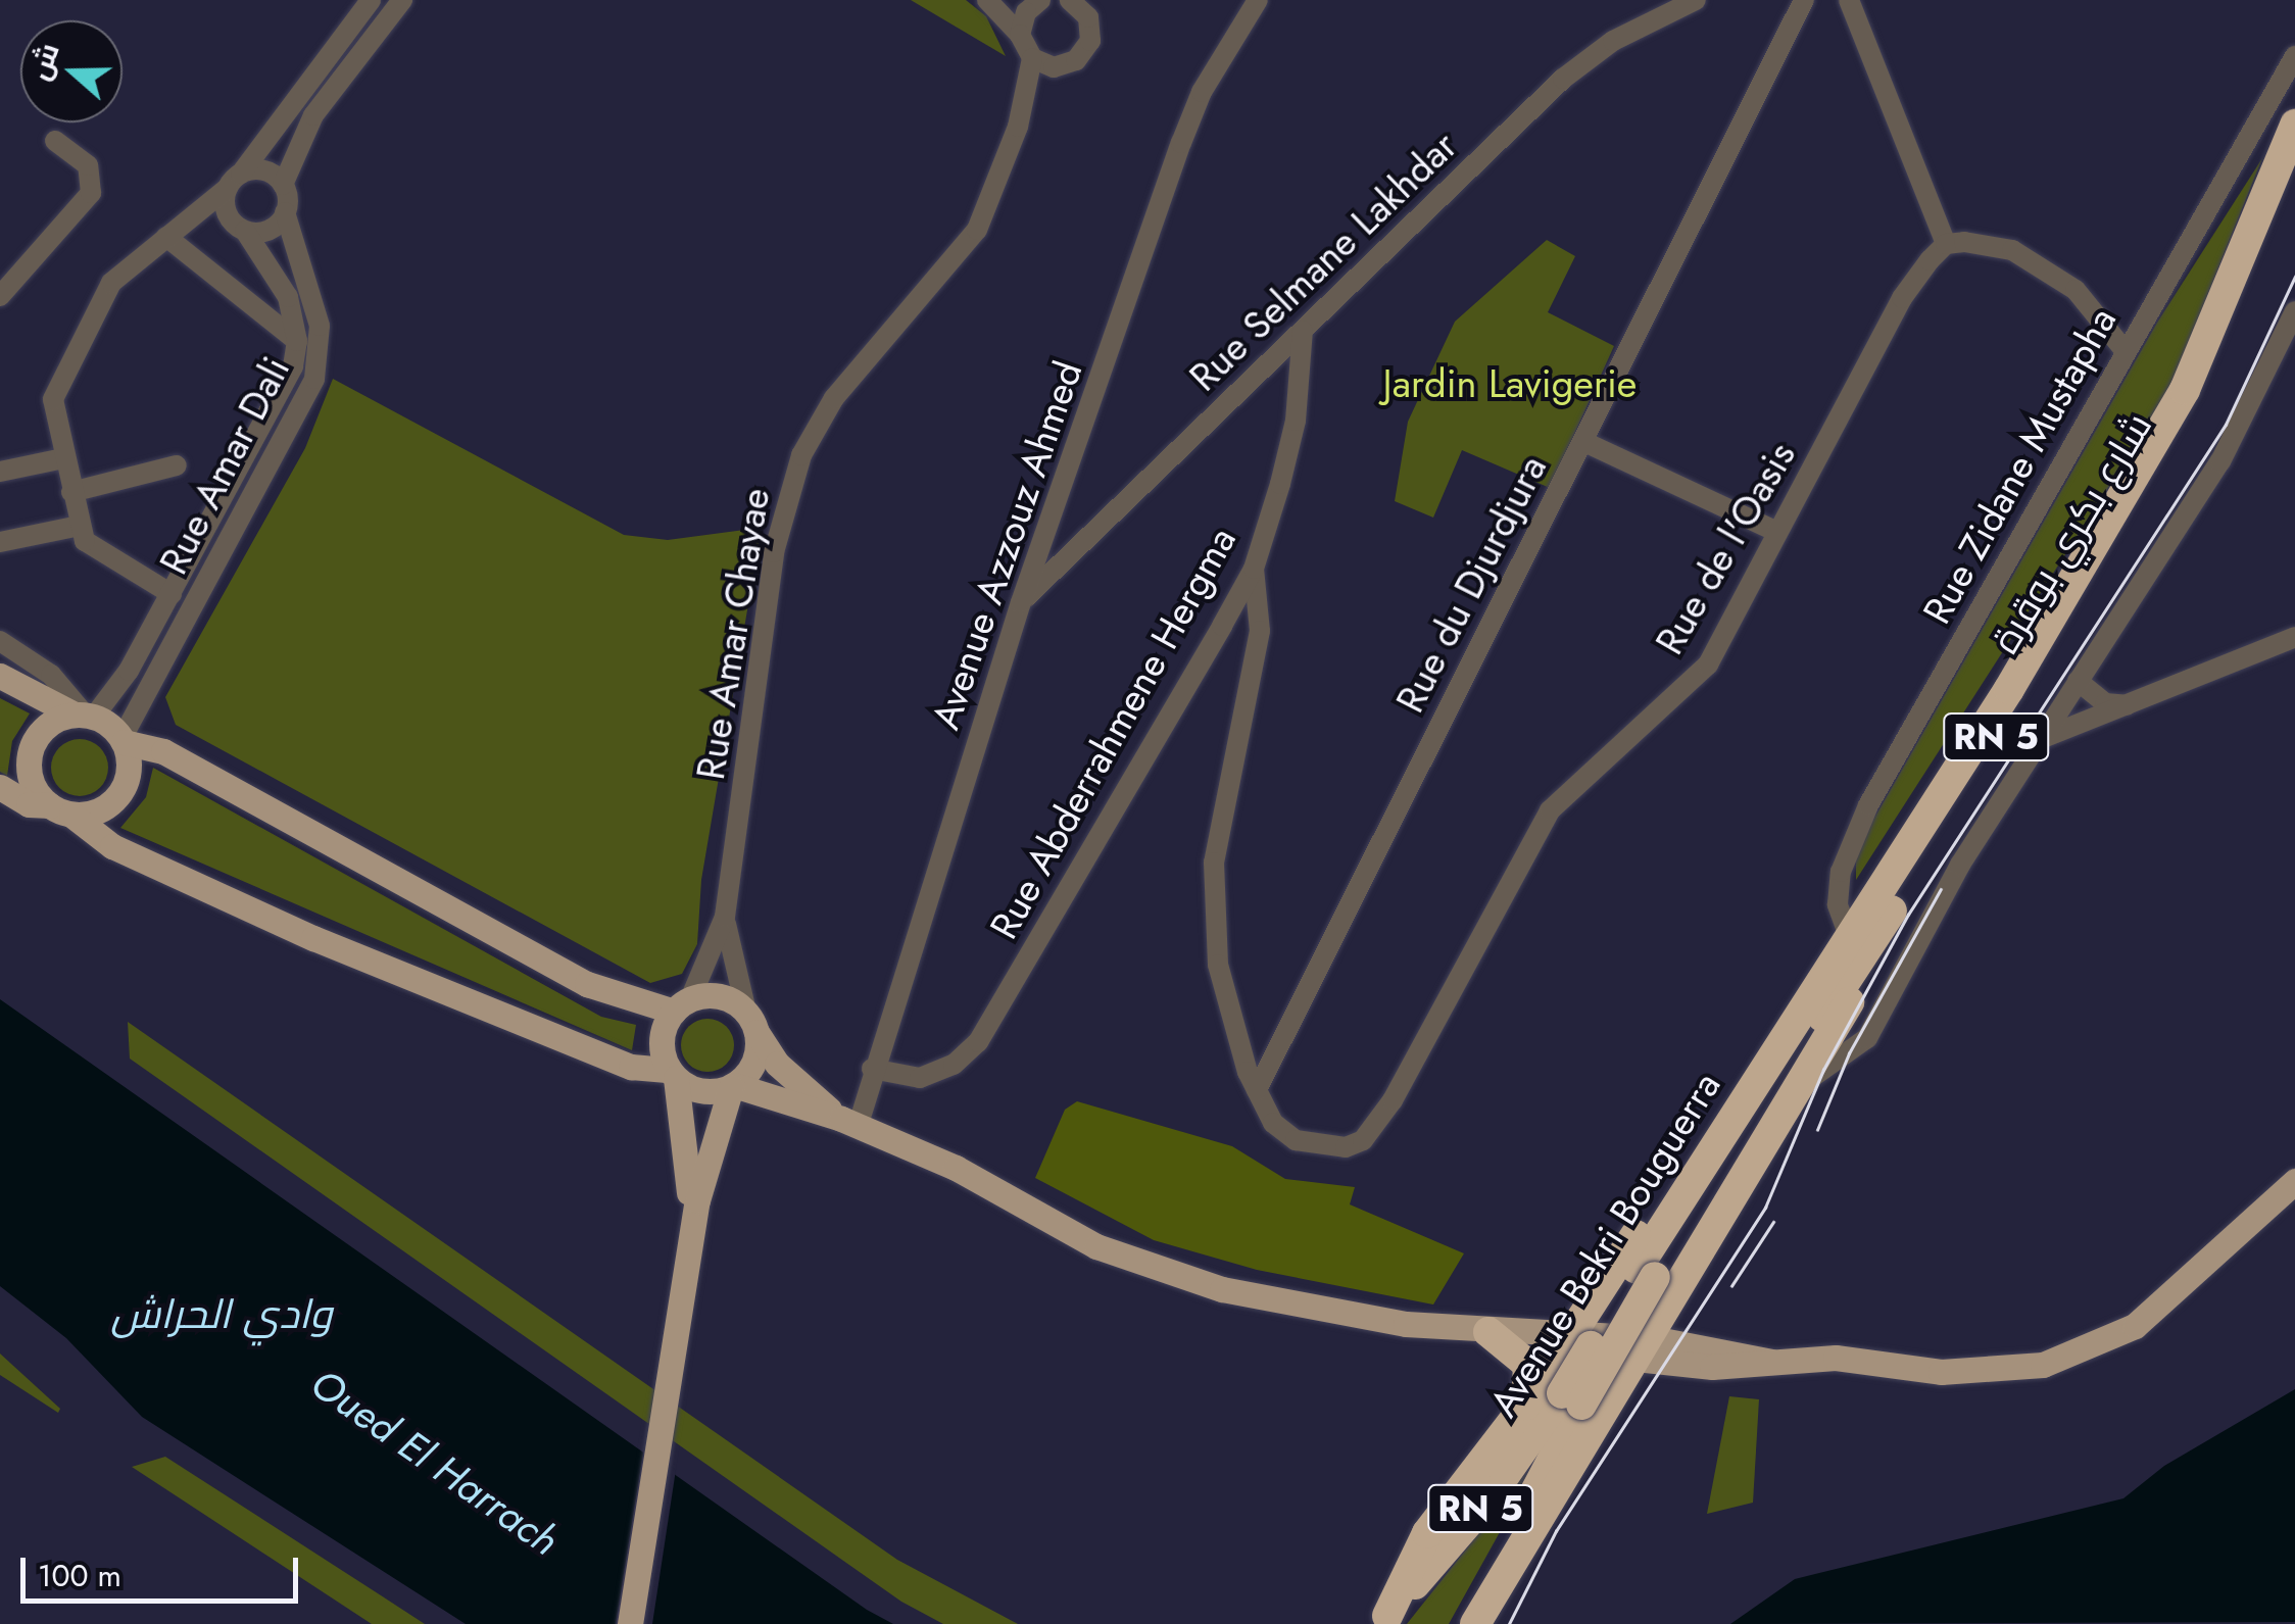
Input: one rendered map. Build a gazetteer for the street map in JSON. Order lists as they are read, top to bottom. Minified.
{"streets":{"highway":["شارع بكري بوقرة","RN 5","Avenue Bekri Bouguerra"],"street":["Rue Selmane Lakhdar","Rue Amar Dali","Rue Zidane Mustapha","Avenue Azzouz Ahmed","Rue de l'Oasis","Rue du Djurdjura","Rue Amar Chayae","Rue Abderrahmene Hergma"]},"crossings":[["Rue Selmane Lakhdar","Avenue Azzouz Ahmed"],["Rue Selmane Lakhdar","Rue Abderrahmene Hergma"],["Rue Zidane Mustapha","Avenue Bekri Bouguerra"],["شارع بكري بوقرة","Avenue Bekri Bouguerra"],["Avenue Azzouz Ahmed","Rue Abderrahmene Hergma"],["Rue de l'Oasis","Rue du Djurdjura"]],"water":["وادي الحراش","Oued El Harrach"],"parks":["Jardin Lavigerie"],"scale_bar":"100 m","north":"left"}
